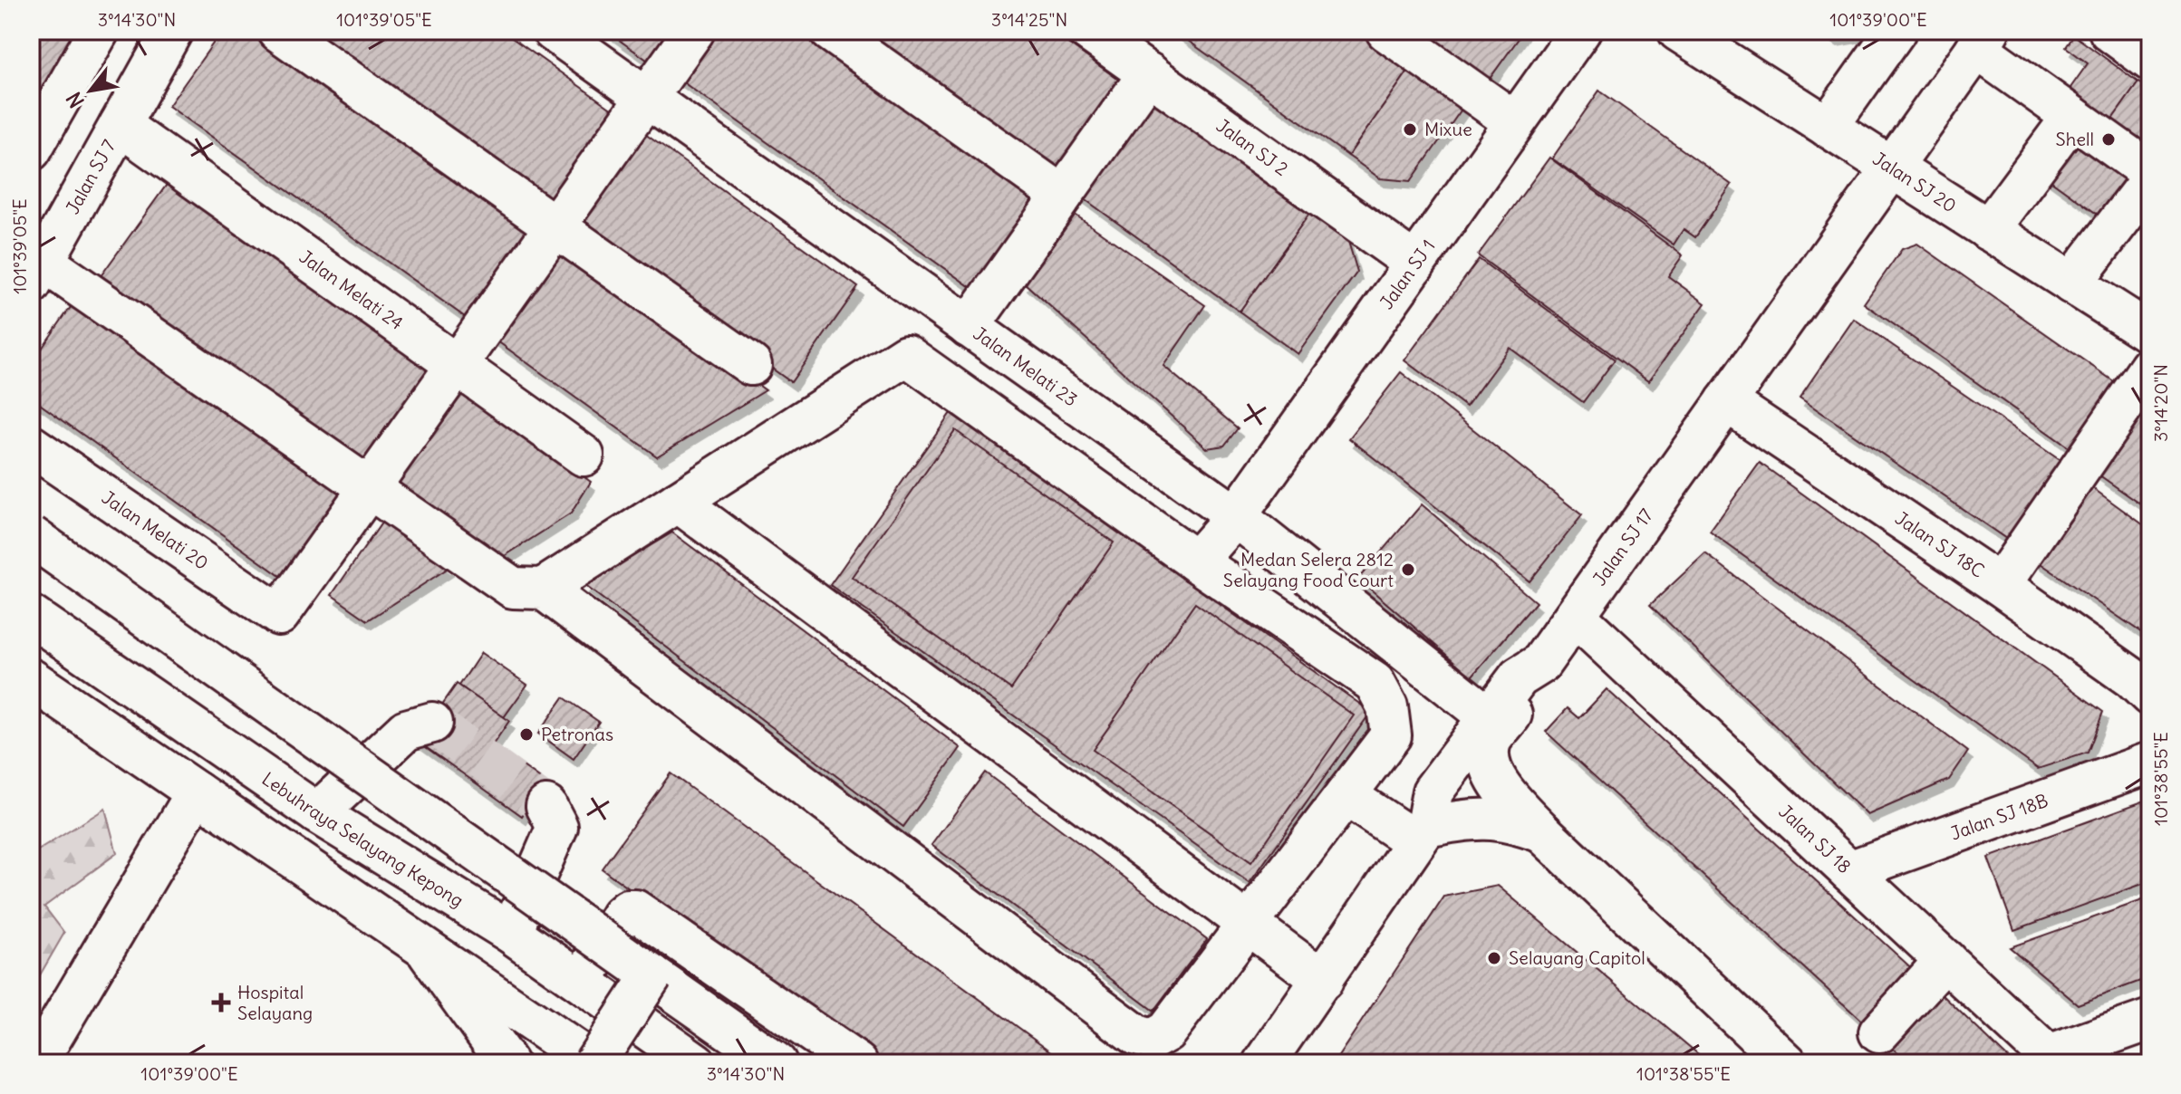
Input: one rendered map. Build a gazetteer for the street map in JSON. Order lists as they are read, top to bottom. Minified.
{"streets":{"street":["Jalan SJ 2","Jalan SJ 7","Jalan SJ 20","Jalan SJ 1","Jalan Melati 24","Jalan Melati 23","Jalan Melati 20","Jalan SJ 18C","Jalan SJ 17","Jalan SJ 18B","Lebuhraya Selayang Kepong","Jalan SJ 18"]},"crossings":[["Jalan SJ 2","Jalan SJ 1"],["Jalan SJ 7","Jalan Melati 24"],["Jalan SJ 20","Jalan SJ 17"],["Jalan SJ 1","Jalan Melati 23"],["Jalan Melati 23","Jalan SJ 17"],["Jalan SJ 18C","Jalan SJ 17"],["Jalan SJ 17","Jalan SJ 18"],["Jalan SJ 18B","Jalan SJ 18"]],"places":{"other":["Mixue","Shell","Medan Selera 2812 Selayang Food Court","Petronas","Selayang Capitol"],"health":["Hospital Selayang"]},"north":"bottom left","coordinates":["3°14'30\"N","101°39'05\"E","3°14'25\"N","101°39'00\"E","3°14'20\"N","101°38'55\"E"]}
